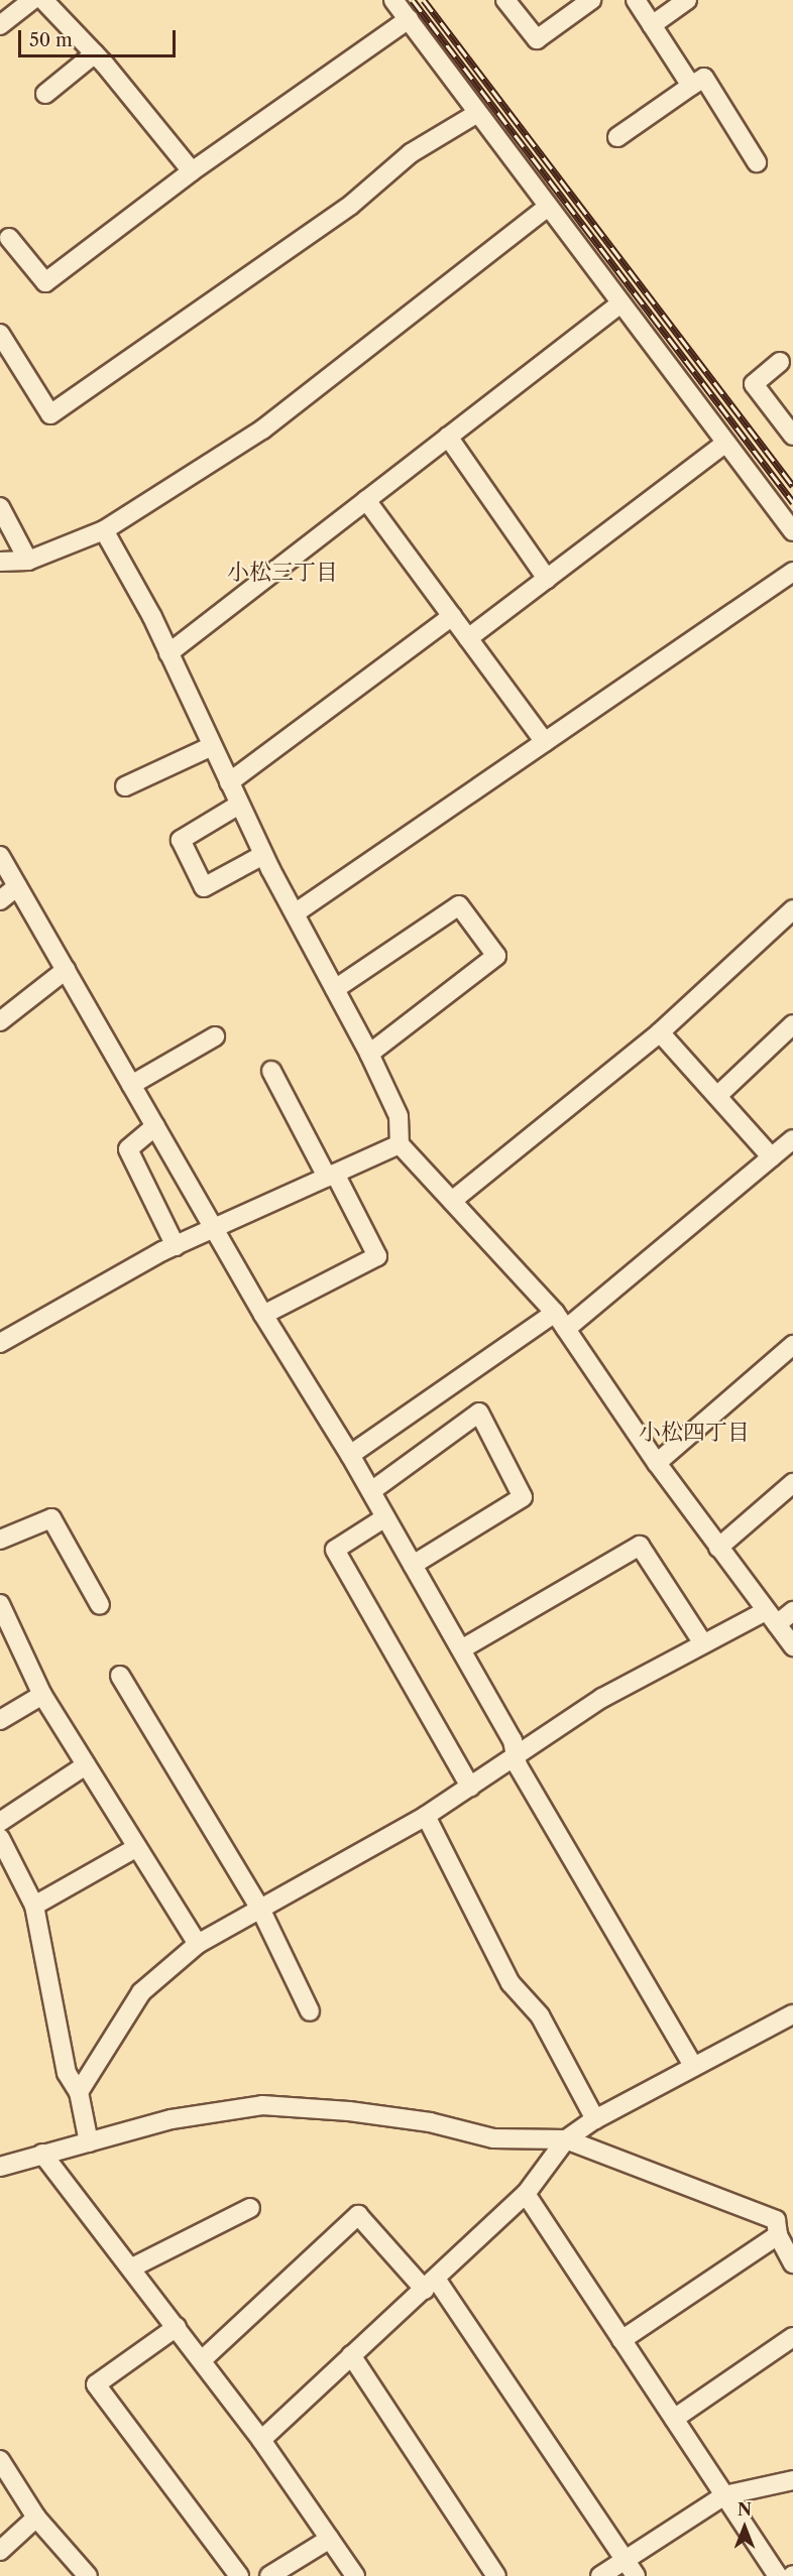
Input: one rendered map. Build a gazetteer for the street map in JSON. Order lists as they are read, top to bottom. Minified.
{"districts":["小松三丁目","小松四丁目"],"scale_bar":"50 m","north":"top"}
